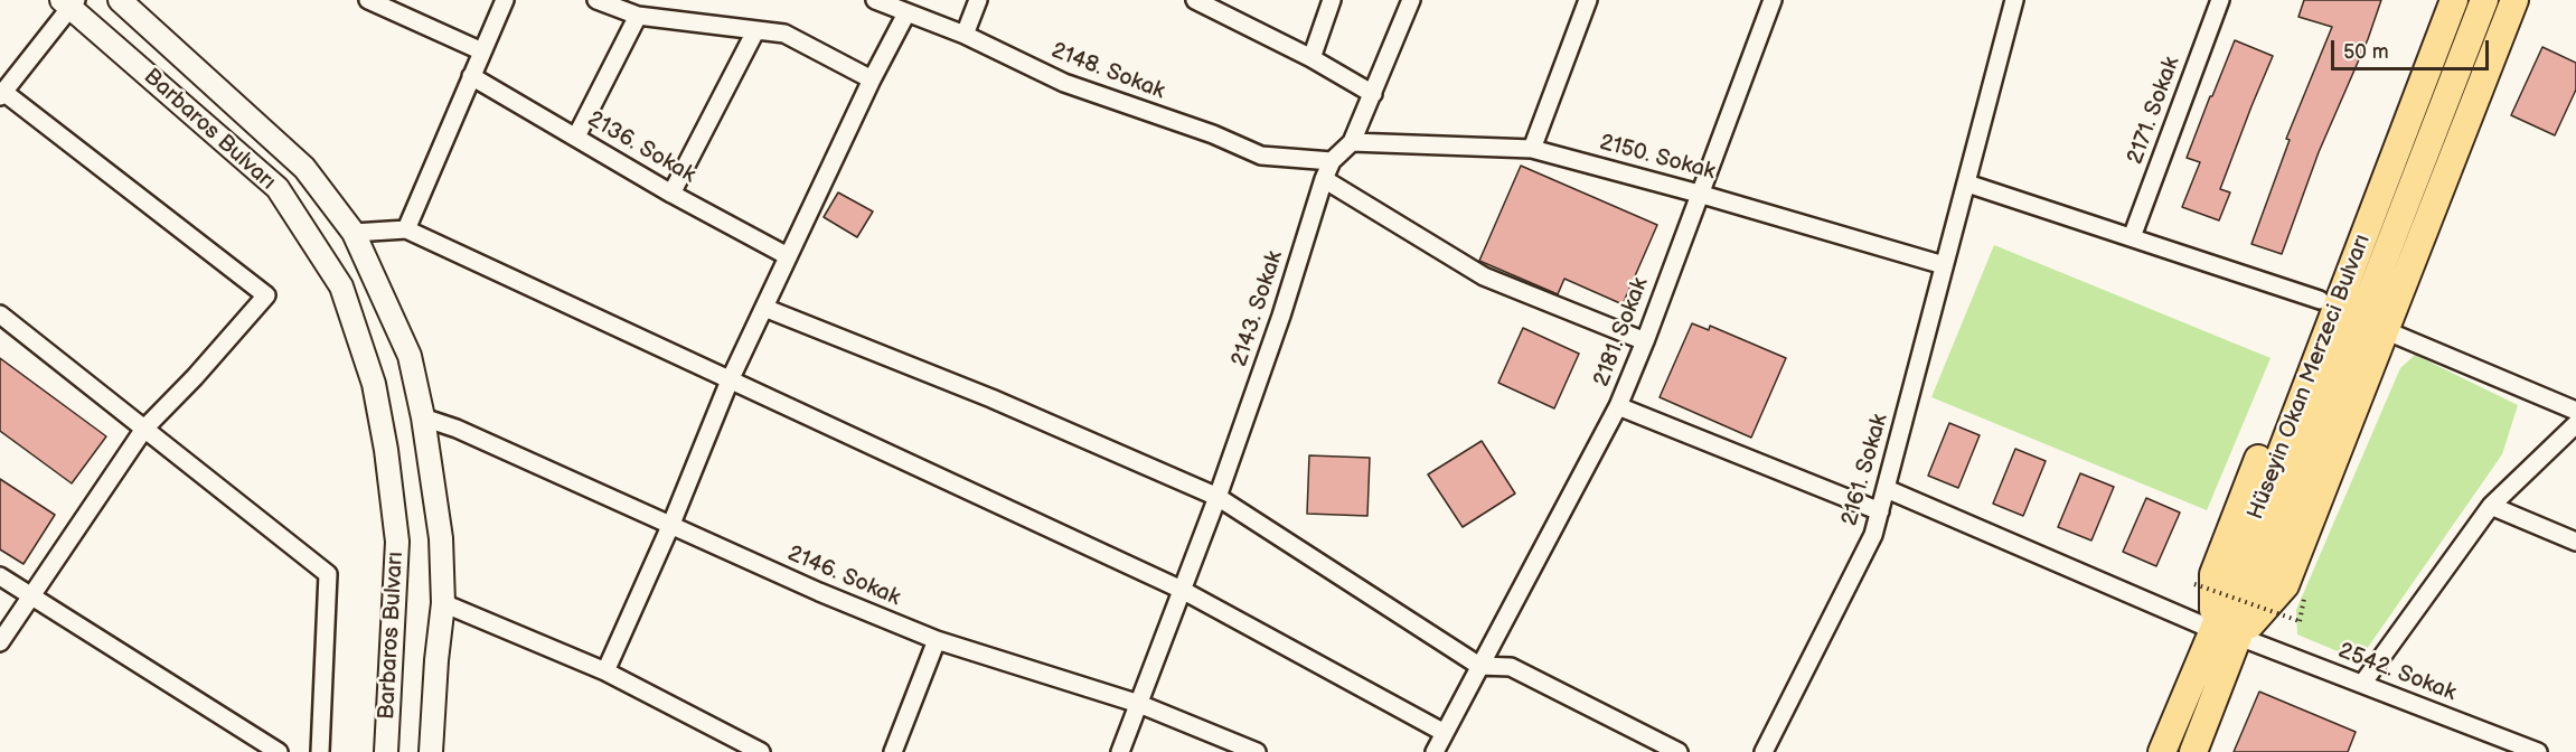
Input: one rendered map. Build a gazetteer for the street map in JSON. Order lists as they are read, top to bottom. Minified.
{"streets":{"main road":["Hüseyin Okan Merzeci Bulvarı"],"street":["2148. Sokak","2171. Sokak","Barbaros Bulvarı","2136. Sokak","2150. Sokak","2143. Sokak","2181. Sokak","2161. Sokak","2146. Sokak","2542. Sokak"]},"crossings":[["2148. Sokak","2143. Sokak"],["Barbaros Bulvarı","2146. Sokak"],["2150. Sokak","2143. Sokak"],["2150. Sokak","2181. Sokak"],["2150. Sokak","2161. Sokak"],["2143. Sokak","2146. Sokak"],["Hüseyin Okan Merzeci Bulvarı","2542. Sokak"]],"scale_bar":"50 m"}
